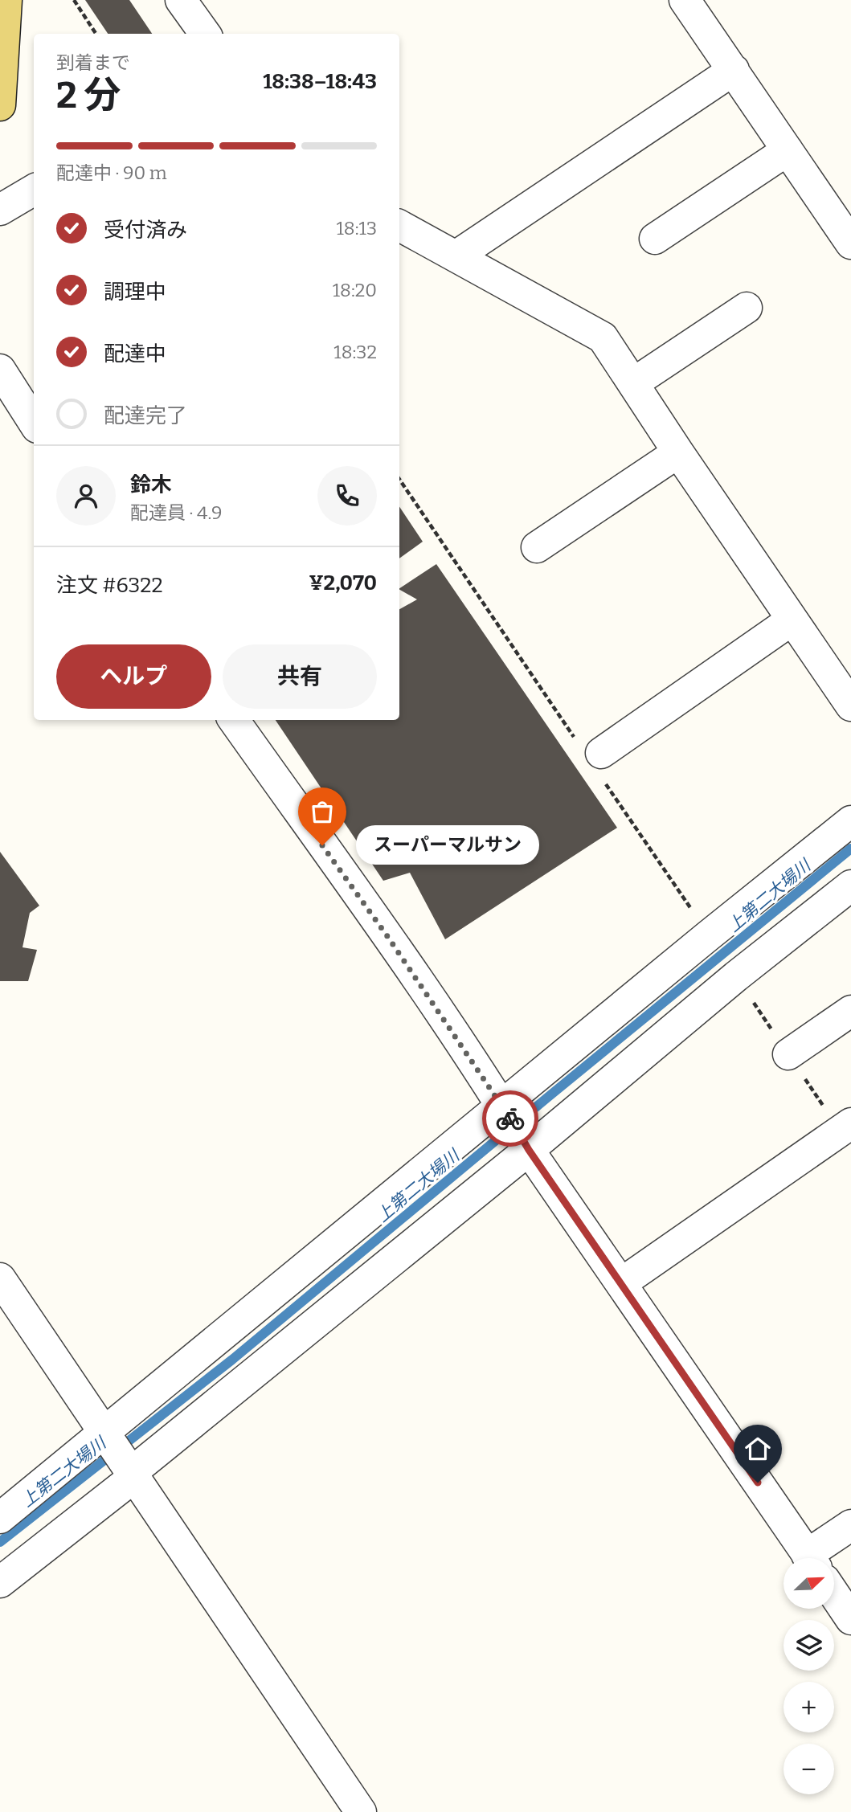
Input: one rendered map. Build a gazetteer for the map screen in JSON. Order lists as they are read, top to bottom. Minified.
{"water":["上第二大場川"],"places":["スーパーマルサン"],"north":"top right","page":{"heading":["2 分","到着まで","18:38–18:43"],"panel":["鈴木","配達員 · 4.9","注文 #6322","¥2,070"],"bar":"配達中 · 90 m","list":[["受付済み","18:13"],["調理中","18:20"],["配達中","18:32"],"配達完了"],"buttons":["ヘルプ","共有"],"bubble":"スーパーマルサン","map_buttons":["+","−"]}}
